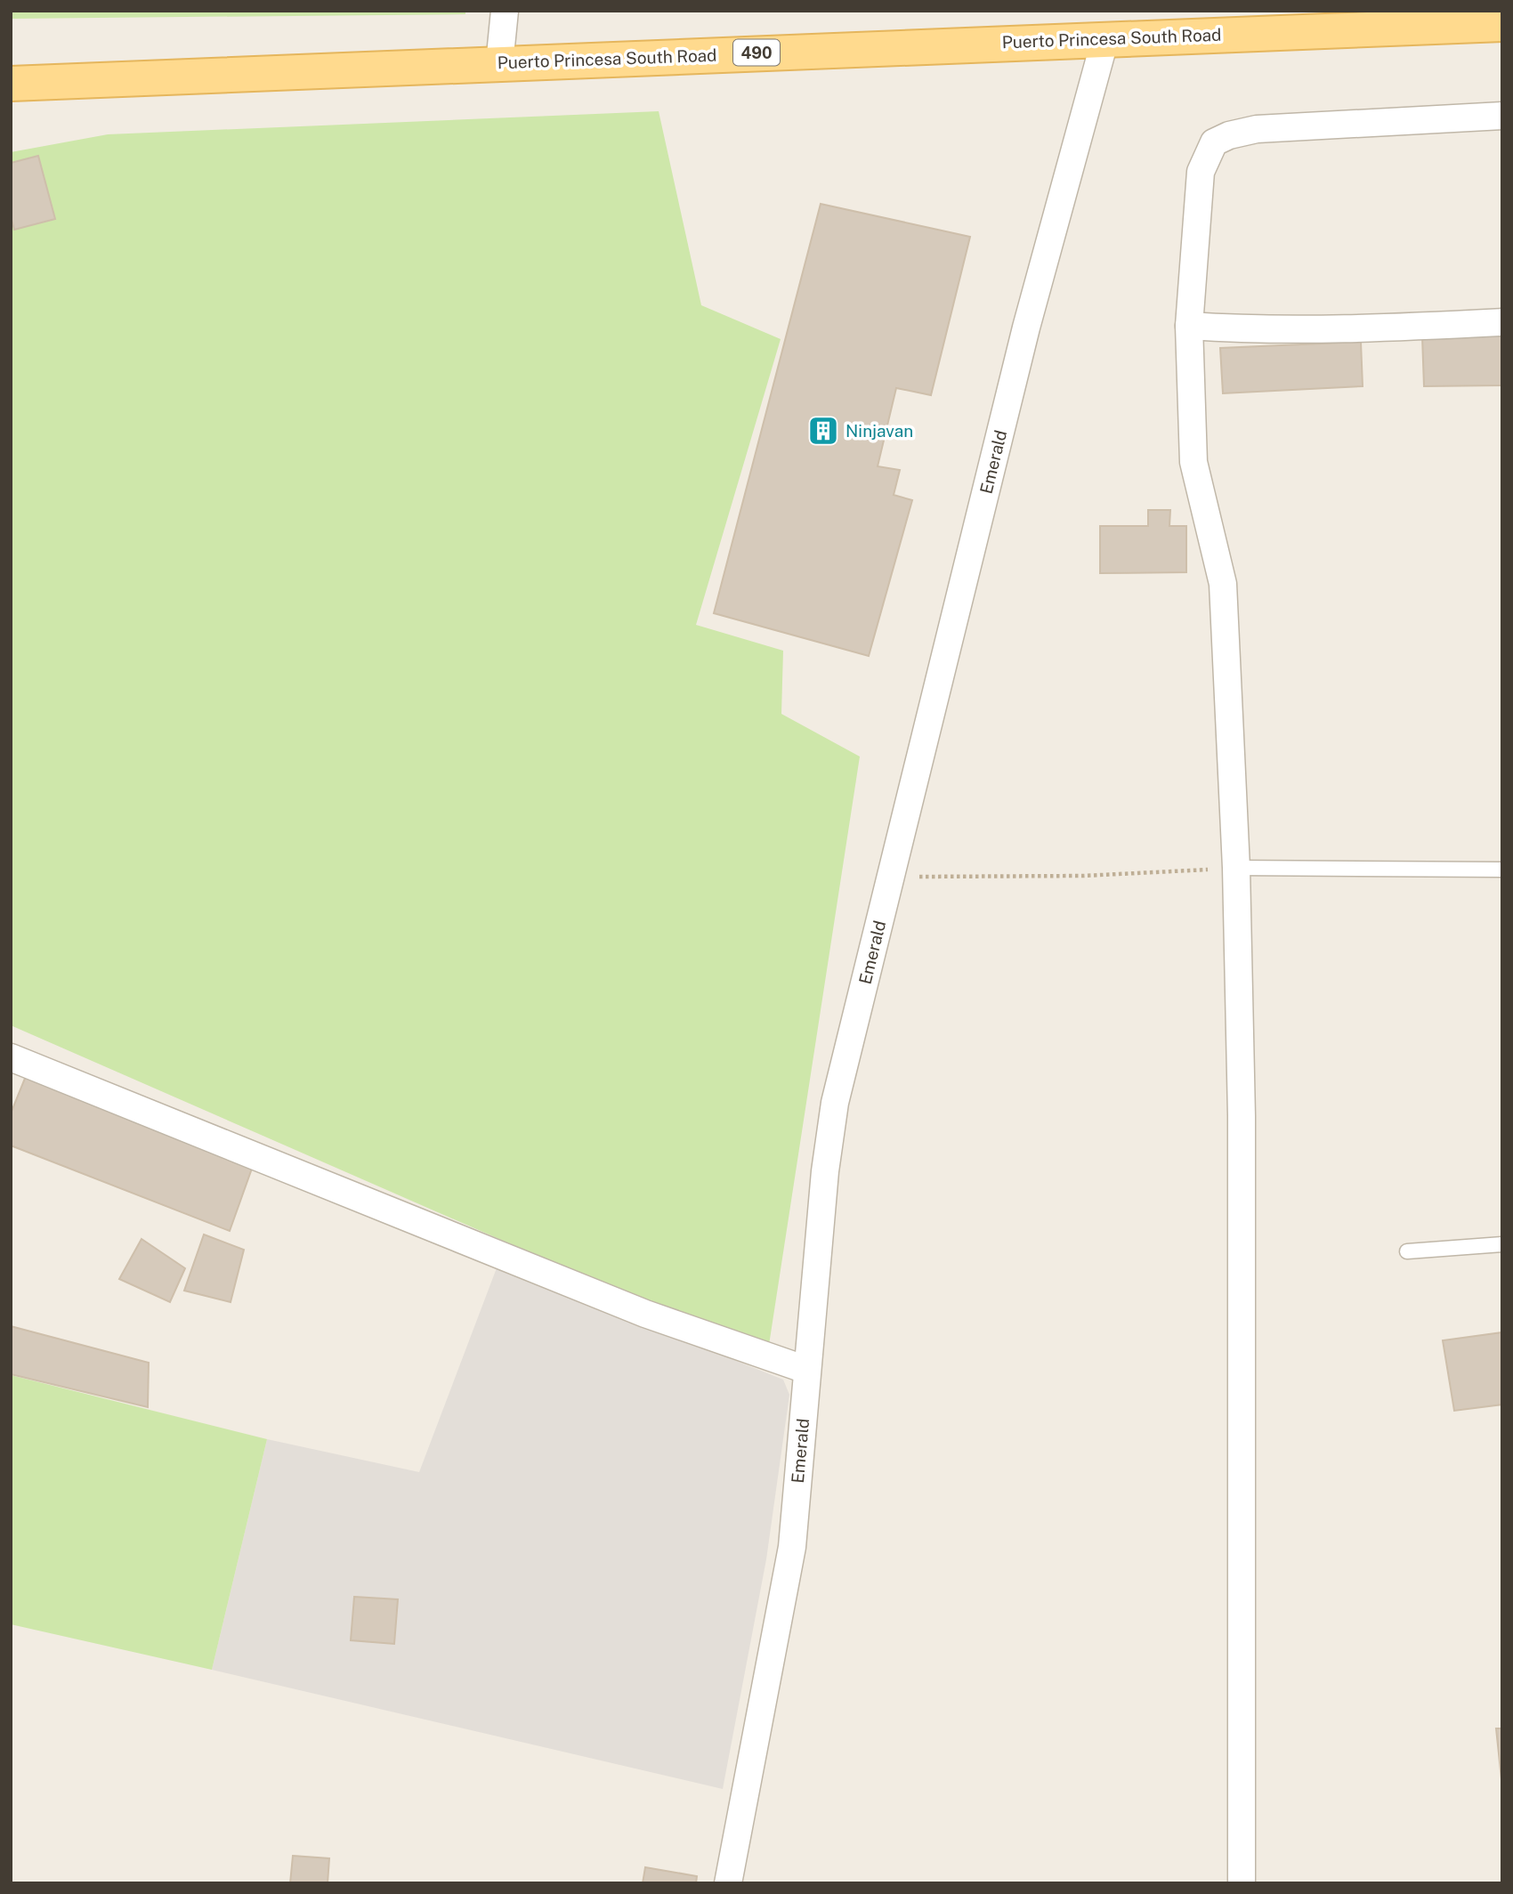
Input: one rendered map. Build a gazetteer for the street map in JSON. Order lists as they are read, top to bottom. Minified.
{"streets":{"main road":["Puerto Princesa South Road","490"],"street":["Emerald"]},"crossings":[["Puerto Princesa South Road","Emerald"]],"places":{"building":["Ninjavan"]}}
